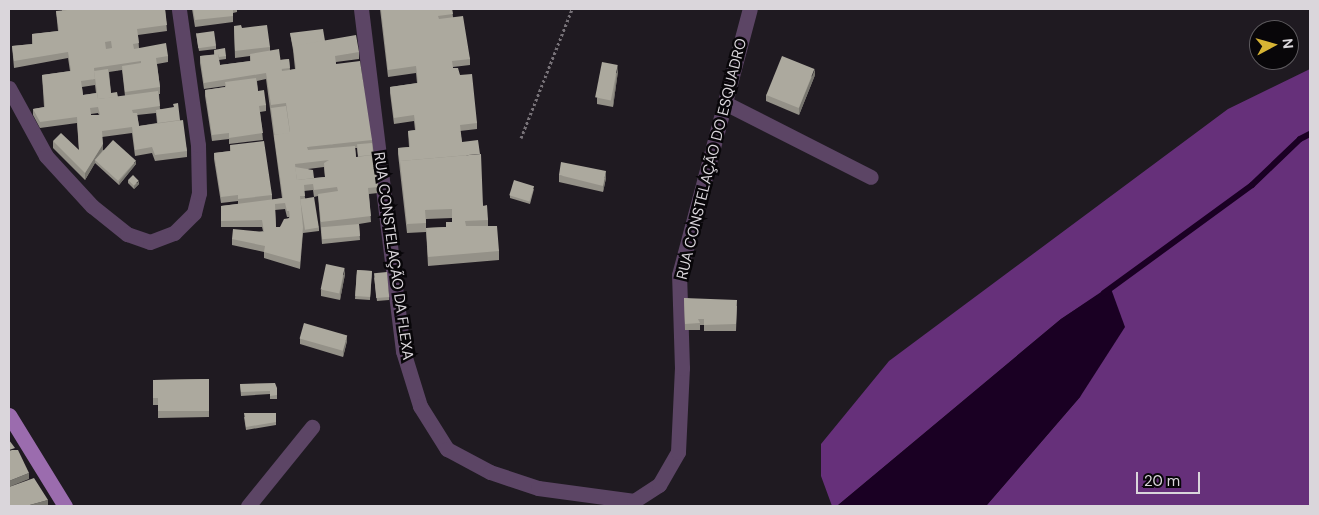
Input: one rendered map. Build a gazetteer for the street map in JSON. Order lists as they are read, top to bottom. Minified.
{"streets":{"street":["RUA CONSTELAÇÃO DO ESQUADRO","RUA CONSTELAÇÃO DA FLEXA"]},"crossings":[["RUA CONSTELAÇÃO DO ESQUADRO","RUA CONSTELAÇÃO DA FLEXA"]],"scale_bar":"20 m","north":"right"}
